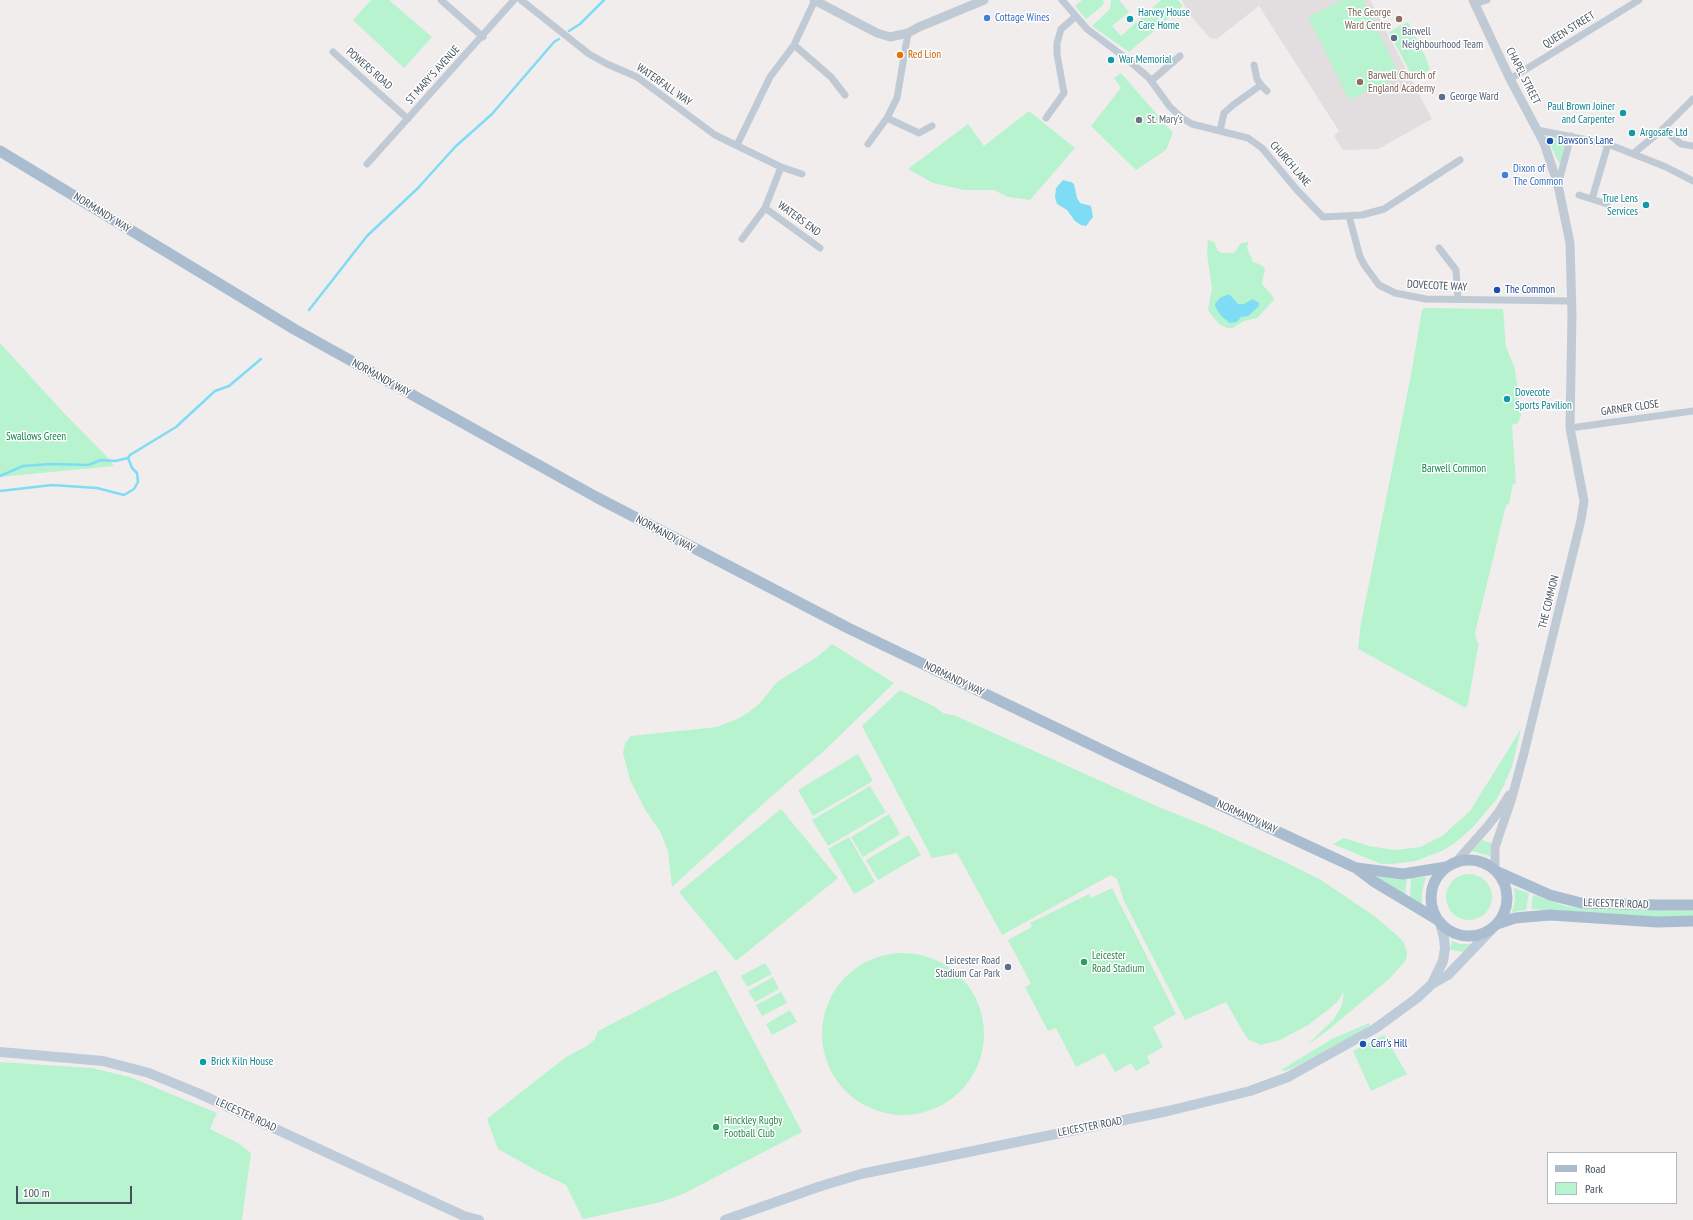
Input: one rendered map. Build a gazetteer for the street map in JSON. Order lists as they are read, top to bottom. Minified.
{"streets":{"main road":["NORMANDY WAY","LEICESTER ROAD"],"street":["QUEEN STREET","POWERS ROAD","ST MARY'S AVENUE","CHAPEL STREET","WATERFALL WAY","CHURCH LANE","WATERS END","DOVECOTE WAY","GARNER CLOSE","THE COMMON"]},"crossings":[["QUEEN STREET","CHAPEL STREET"],["POWERS ROAD","ST MARY'S AVENUE"],["CHAPEL STREET","THE COMMON"],["CHURCH LANE","DOVECOTE WAY"],["NORMANDY WAY","THE COMMON"],["NORMANDY WAY","LEICESTER ROAD"],["DOVECOTE WAY","THE COMMON"],["GARNER CLOSE","THE COMMON"],["THE COMMON","LEICESTER ROAD"]],"parks":["Swallows Green","Barwell Common"],"places":["Cottage Wines","Harvey House Care Home","The George Ward Centre","Barwell Neighbourhood Team","Red Lion","War Memorial","Barwell Church of England Academy","George Ward","Paul Brown Joiner and Carpenter","St. Mary's","Argosafe Ltd","Dawson's Lane","Dixon of The Common","True Lens Services","The Common","Dovecote Sports Pavilion","Leicester Road Stadium","Leicester Road Stadium Car Park","Carr's Hill","Brick Kiln House","Hinckley Rugby Football Club"],"legend":["Road","Park"],"scale_bar":"100 m"}
